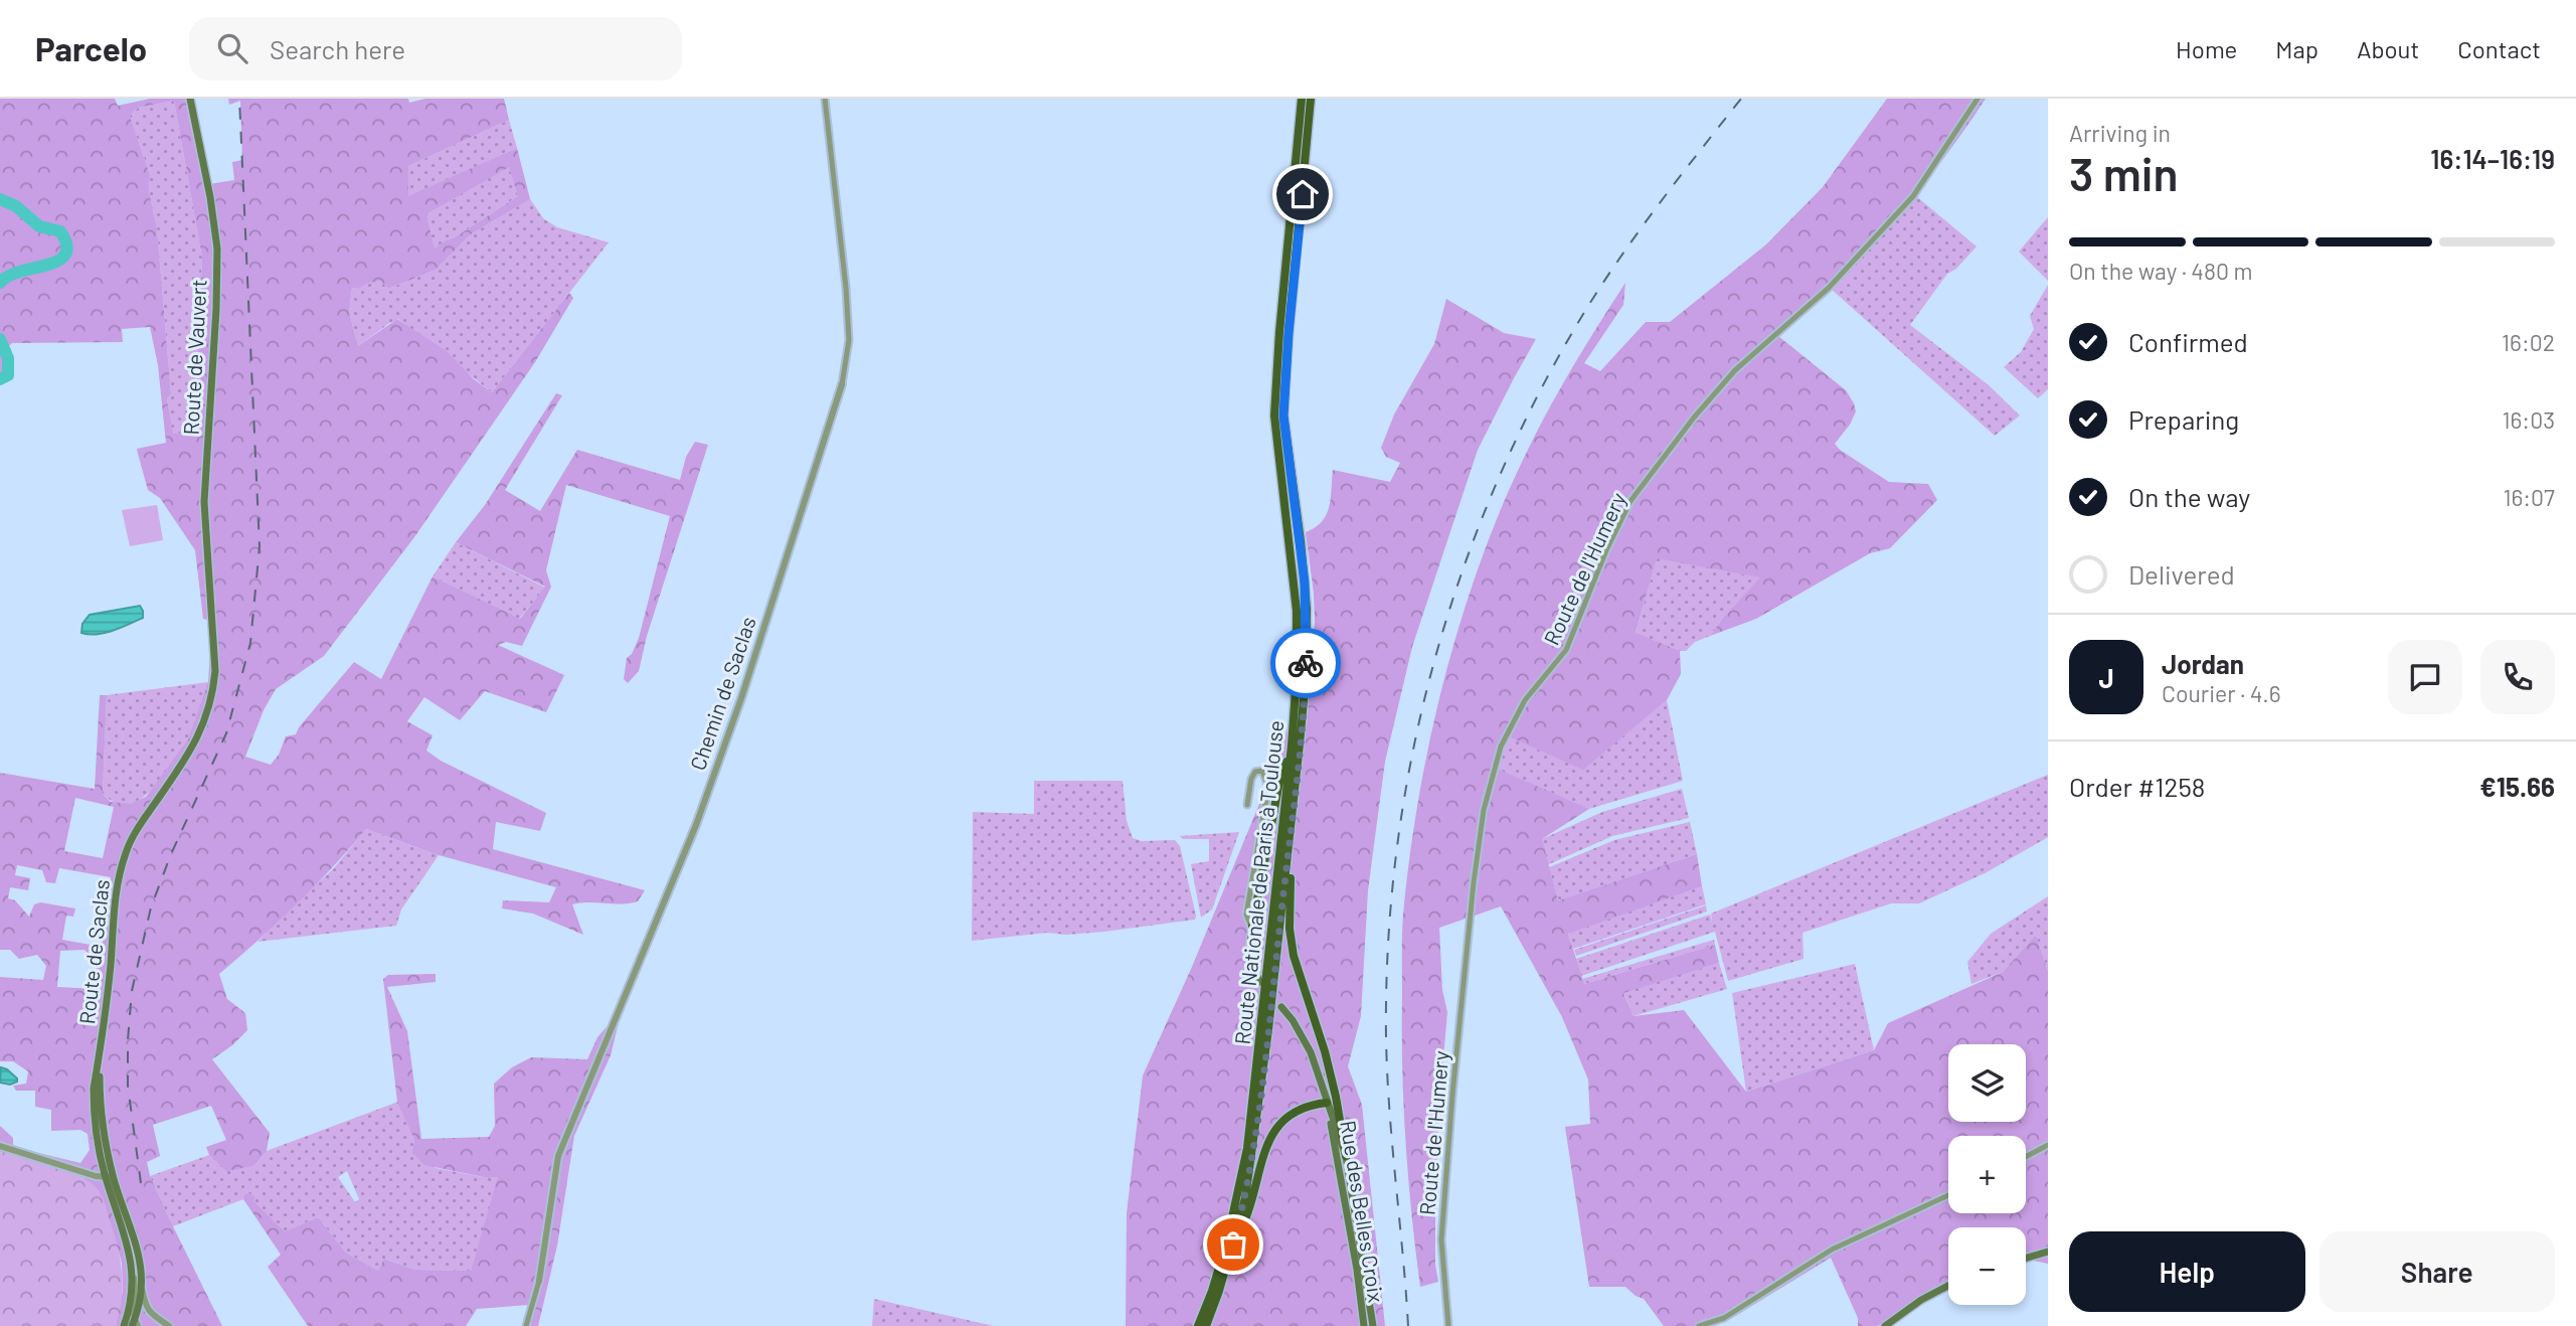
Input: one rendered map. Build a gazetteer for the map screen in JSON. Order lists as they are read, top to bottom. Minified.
{"streets":{"main road":["Route de Vauvert","Route Nationale de Paris à Toulouse","Route de Saclas","Rue des Belles Croix"],"street":["Route de l'Humery","Chemin de Saclas"]},"crossings":[["Route de Vauvert","Route de Saclas"]],"page":{"header":"Parcelo","search":"Search here","nav":["Home","Map","About","Contact"],"heading":["3 min","Arriving in","16:14–16:19"],"panel":["Jordan","Courier · 4.6","Order #1258","€15.66"],"bar":"On the way · 480 m","list":[["Confirmed","16:02"],["Preparing","16:03"],["On the way","16:07"],"Delivered"],"round":"J","map_buttons":["+","−"],"buttons":["Help","Share"]}}
